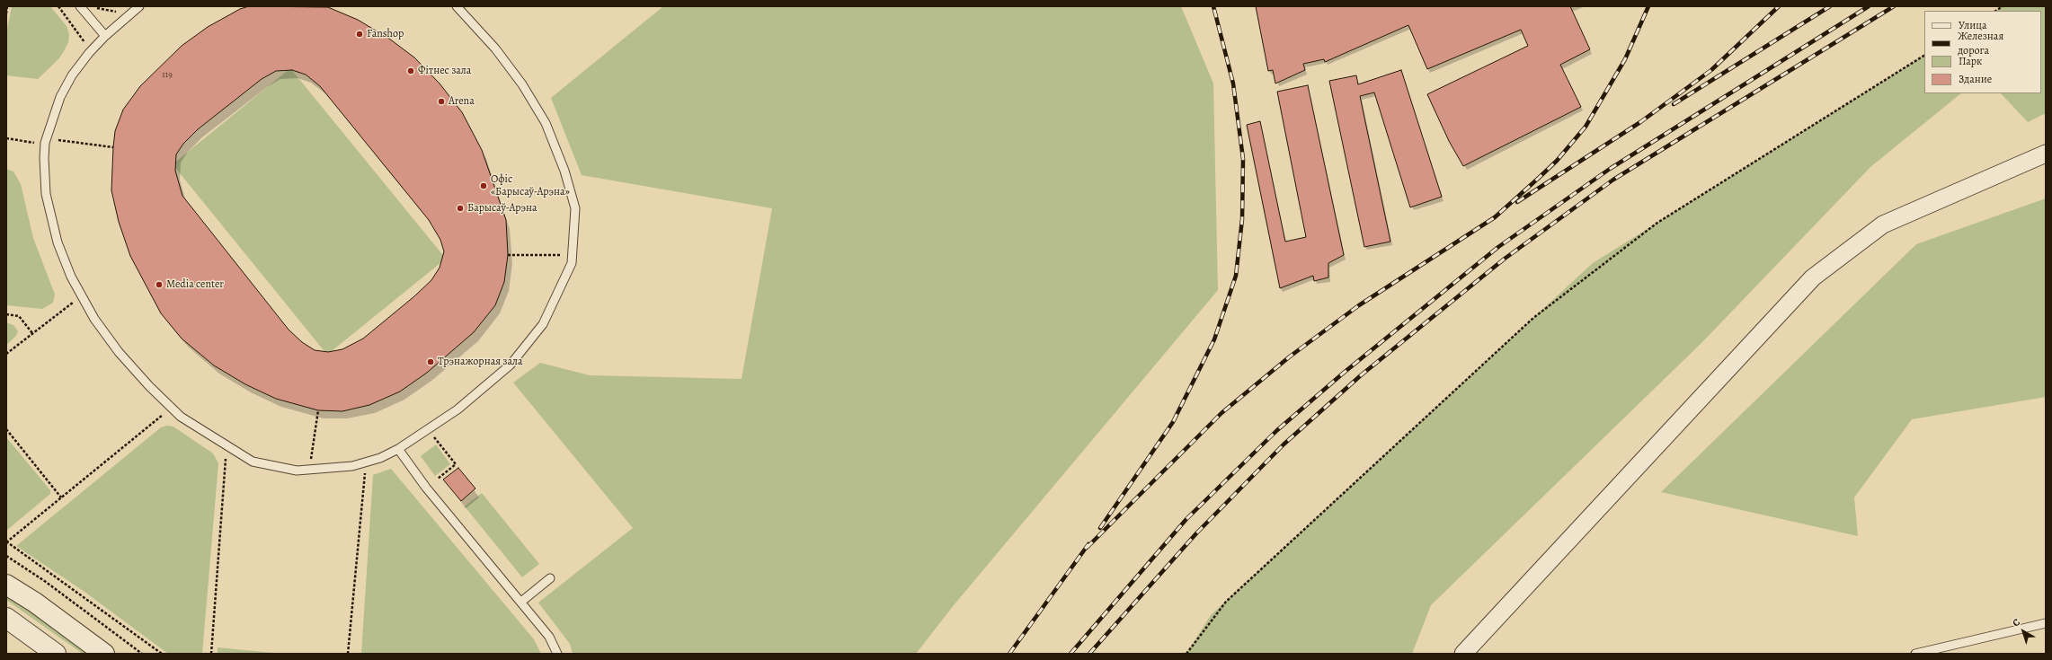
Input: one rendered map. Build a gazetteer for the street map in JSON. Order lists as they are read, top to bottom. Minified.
{"places":["Fanshop","Фітнес зала","Arena","Офіс «Барысаў-Арэна»","Барысаў-Арэна","Media center","Трэнажорная зала"],"house_numbers":["119"],"legend":["Улица","Железная дорога","Парк","Здание"],"north":"top left"}
